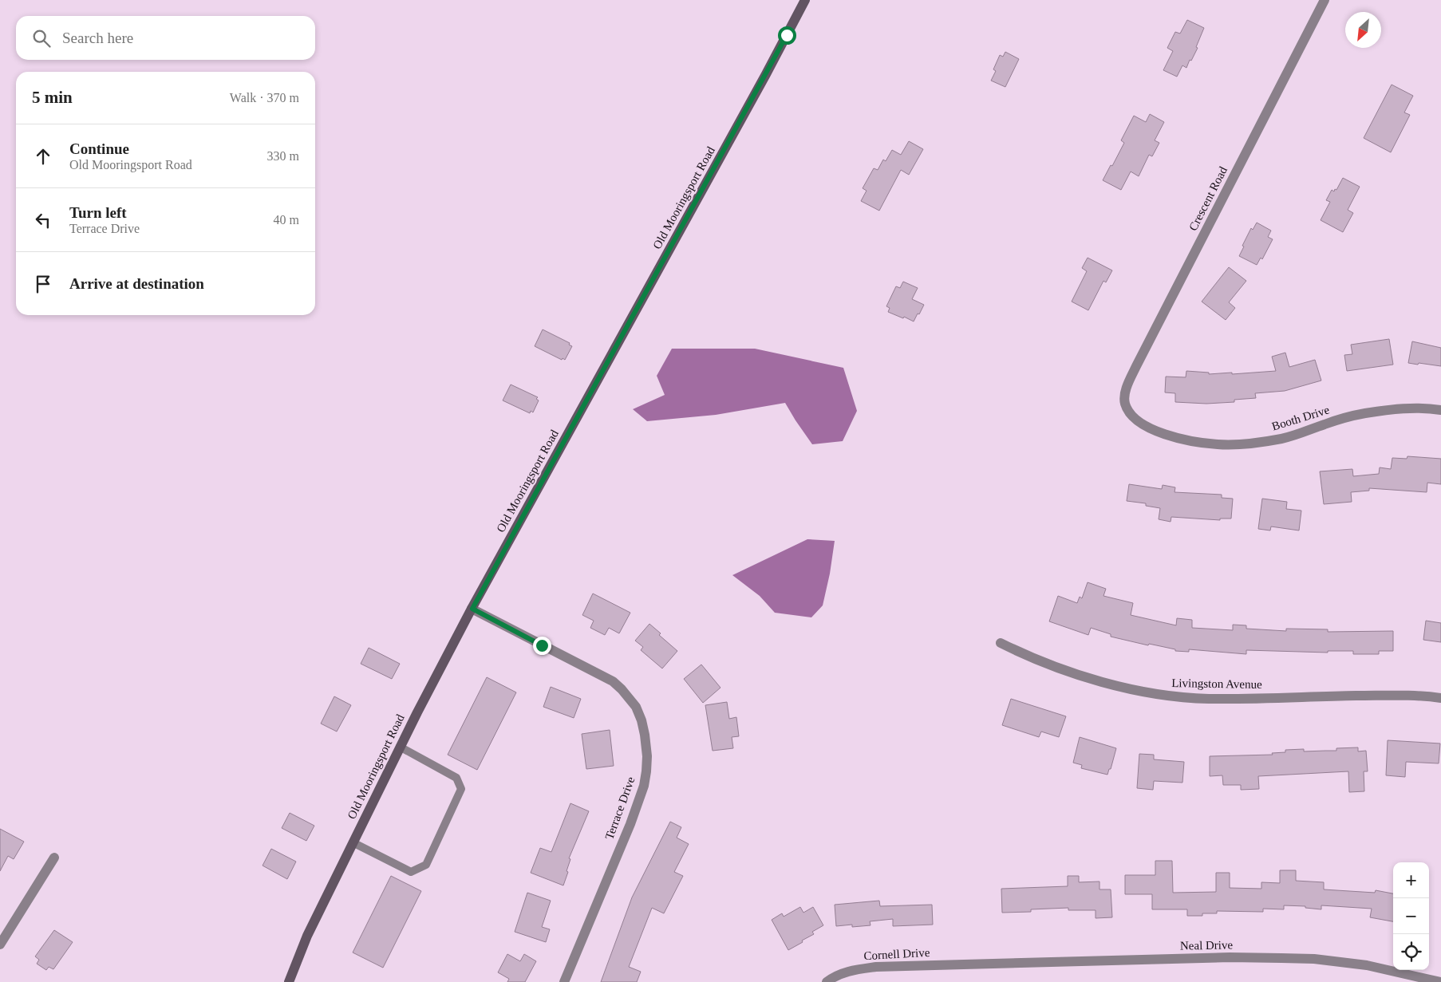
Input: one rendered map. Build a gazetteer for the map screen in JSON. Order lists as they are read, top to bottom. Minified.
{"streets":{"main road":["Old Mooringsport Road"],"street":["Crescent Road","Booth Drive","Livingston Avenue","Terrace Drive","Neal Drive","Cornell Drive"]},"crossings":[["Old Mooringsport Road","Terrace Drive"],["Crescent Road","Booth Drive"],["Neal Drive","Cornell Drive"]],"north":"bottom left","page":{"search":"Search here","heading":["5 min","Walk · 370 m"],"list":[["Continue","Old Mooringsport Road","330 m"],["Turn left","Terrace Drive","40 m"],"Arrive at destination"],"map_buttons":["+","−"]}}
